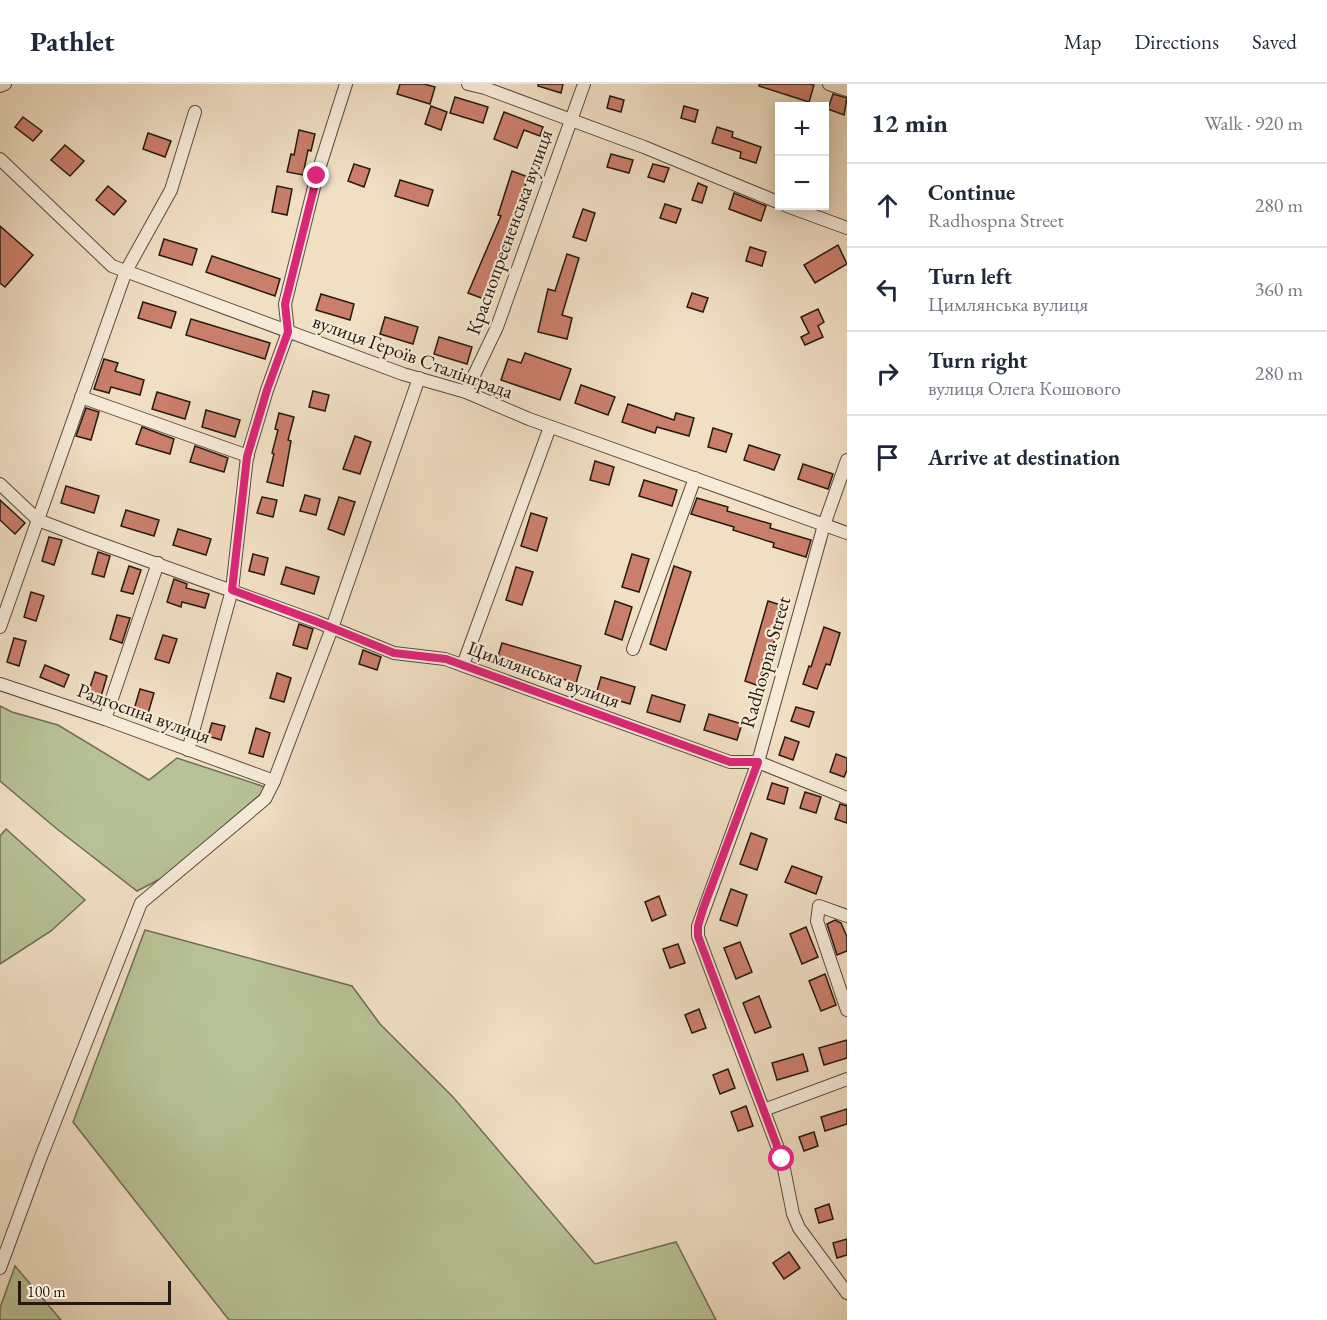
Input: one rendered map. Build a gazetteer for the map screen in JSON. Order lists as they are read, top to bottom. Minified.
{"streets":{"street":["Краснопресненська вулиця","вулиця Героїв Сталінграда","Radhospna Street","Цимлянська вулиця","Радгоспна вулиця"]},"crossings":[["Краснопресненська вулиця","вулиця Героїв Сталінграда"],["вулиця Героїв Сталінграда","Radhospna Street"],["Radhospna Street","Цимлянська вулиця"]],"scale_bar":"100 m","page":{"header":"Pathlet","nav":["Map","Directions","Saved"],"heading":["12 min","Walk · 920 m"],"map_buttons":["+","−"],"list":[["Continue","Radhospna Street","280 m"],["Turn left","Цимлянська вулиця","360 m"],["Turn right","вулиця Олега Кошового","280 m"],"Arrive at destination"],"scale":"100 m"}}
